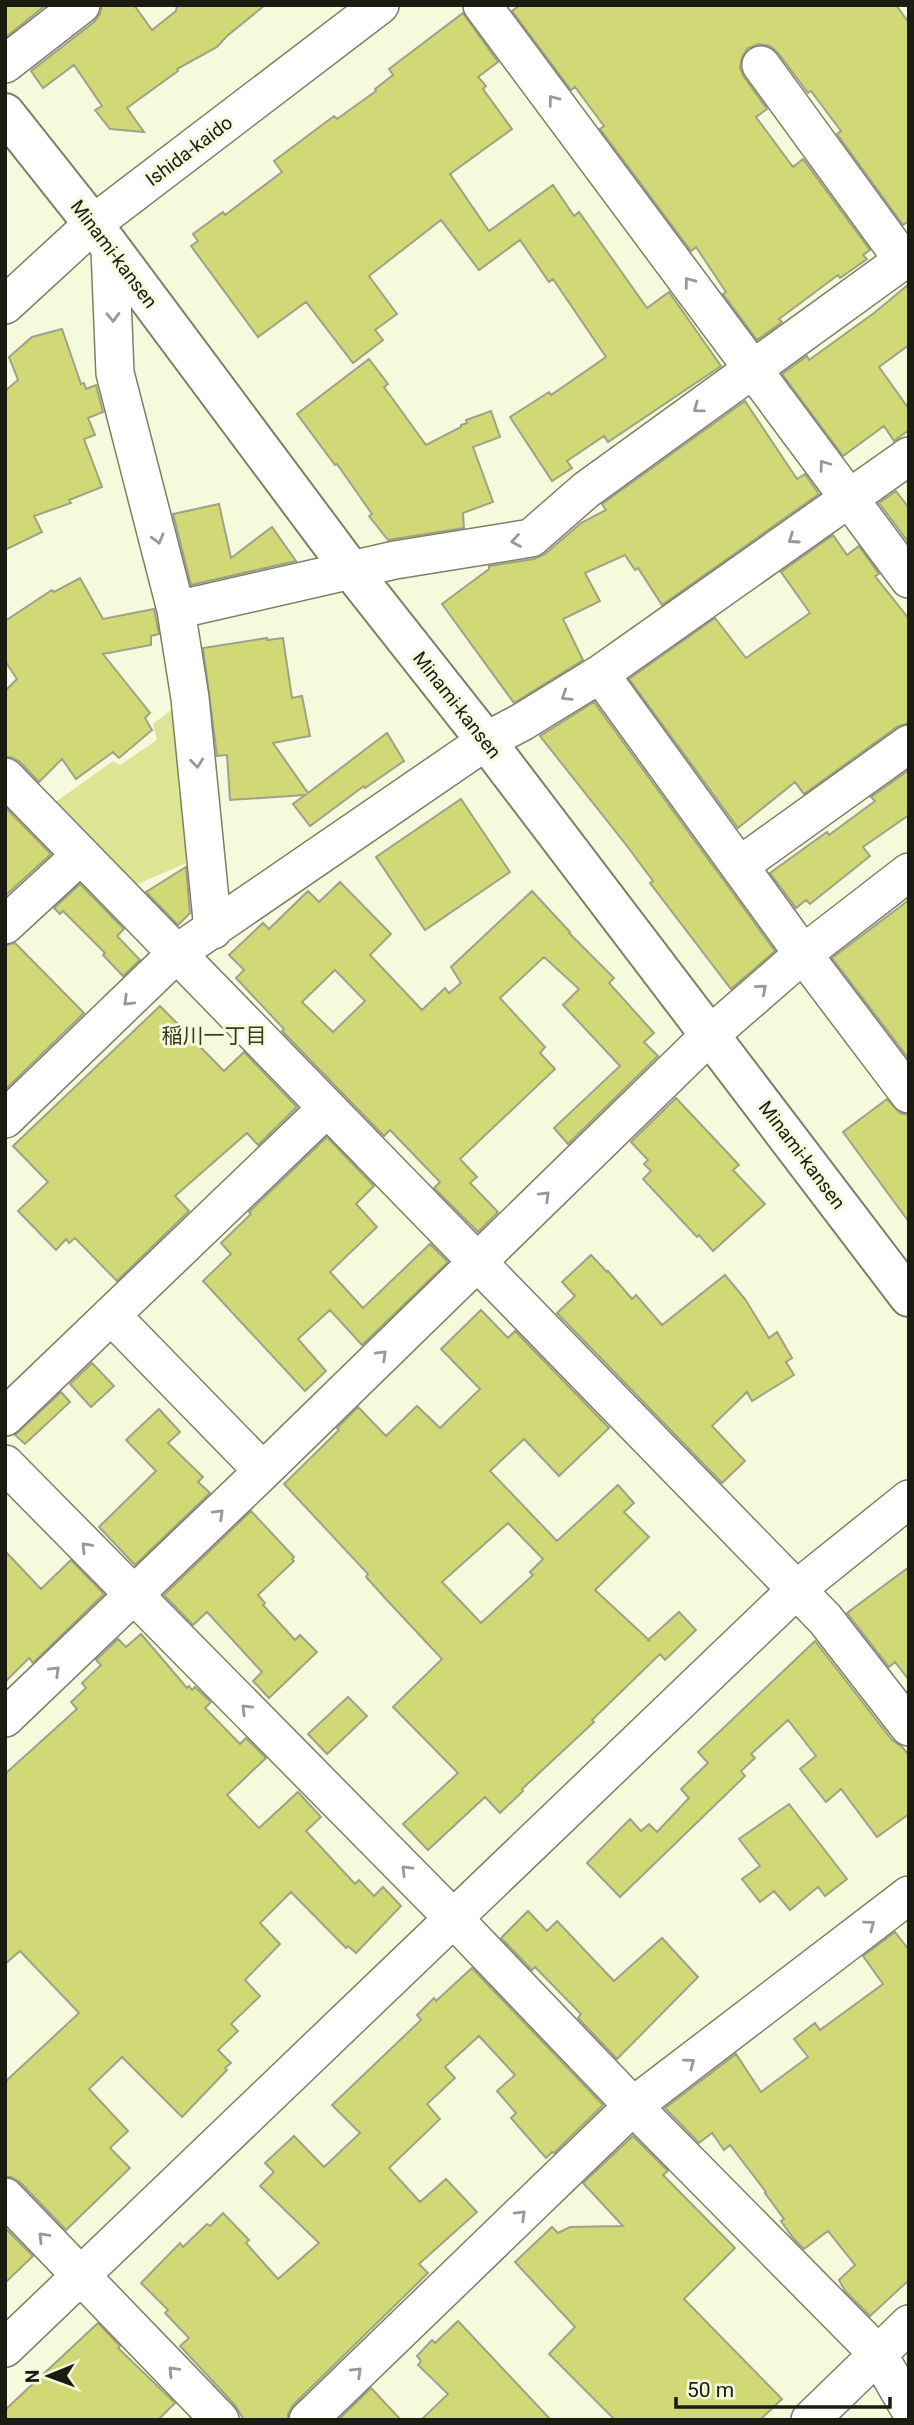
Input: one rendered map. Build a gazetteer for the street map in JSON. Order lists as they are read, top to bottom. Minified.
{"streets":{"main road":["Minami-kansen"],"street":["Ishida-kaido"]},"crossings":[["Ishida-kaido","Minami-kansen"]],"districts":["稲川一丁目"],"scale_bar":"50 m","north":"left"}
